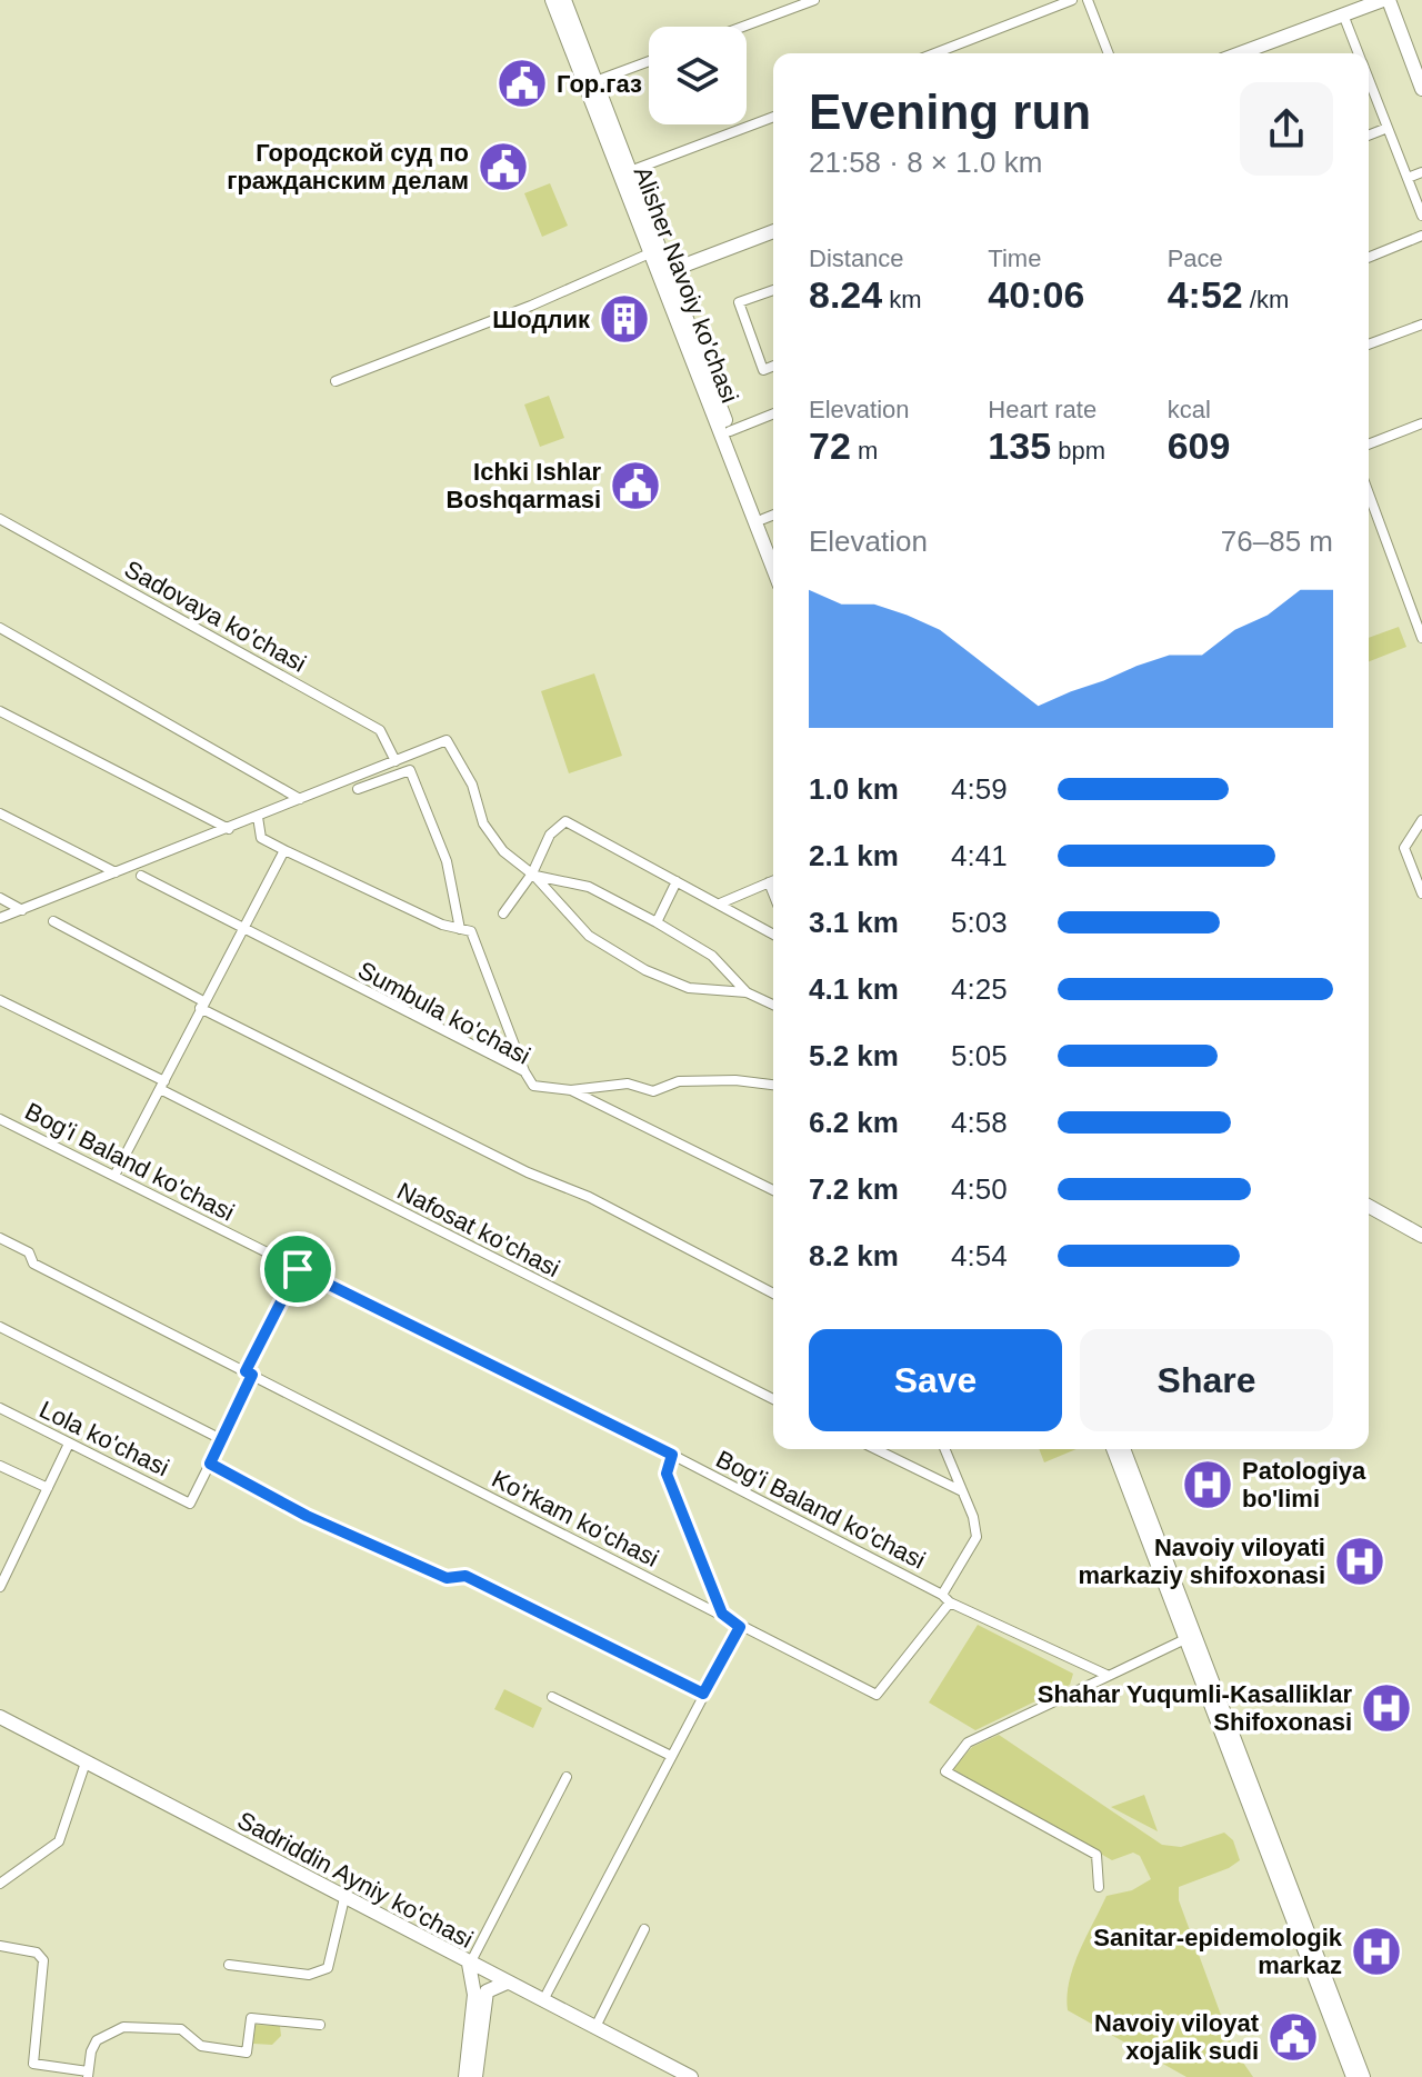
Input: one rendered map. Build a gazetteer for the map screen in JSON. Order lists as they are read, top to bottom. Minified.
{"streets":{"main road":["Alisher Navoiy ko'chasi","Sadriddin Ayniy ko'chasi"],"street":["Sadovaya ko'chasi","Sumbula ko'chasi","Bog'i Baland ko'chasi","Nafosat ko'chasi","Lola ko'chasi","Ko'rkam ko'chasi"]},"crossings":[["Bog'i Baland ko'chasi","Ko'rkam ko'chasi"]],"places":{"public building":["Гор.газ","Городской суд по гражданским делам","Ichki Ishlar Boshqarmasi","Navoiy viloyat xojalik sudi"],"building":["Шодлик"],"hospital":["Patologiya bo'limi","Navoiy viloyati markaziy shifoxonasi","Shahar Yuqumli-Kasalliklar Shifoxonasi","Sanitar-epidemologik markaz"]},"page":{"heading":["Evening run","21:58 · 8 × 1.0 km"],"stats":[["Distance","8.24 km"],["Time","40:06"],["Pace","4:52 /km"],["Elevation","72 m"],["Heart rate","135 bpm"],["kcal","609"]],"chart":["Elevation","76–85 m"],"list":[{"name":"1.0 km","note":"4:59"},{"name":"2.1 km","note":"4:41"},{"name":"3.1 km","note":"5:03"},{"name":"4.1 km","note":"4:25"},{"name":"5.2 km","note":"5:05"},{"name":"6.2 km","note":"4:58"},{"name":"7.2 km","note":"4:50"},{"name":"8.2 km","note":"4:54"}],"buttons":["Save","Share"]}}
